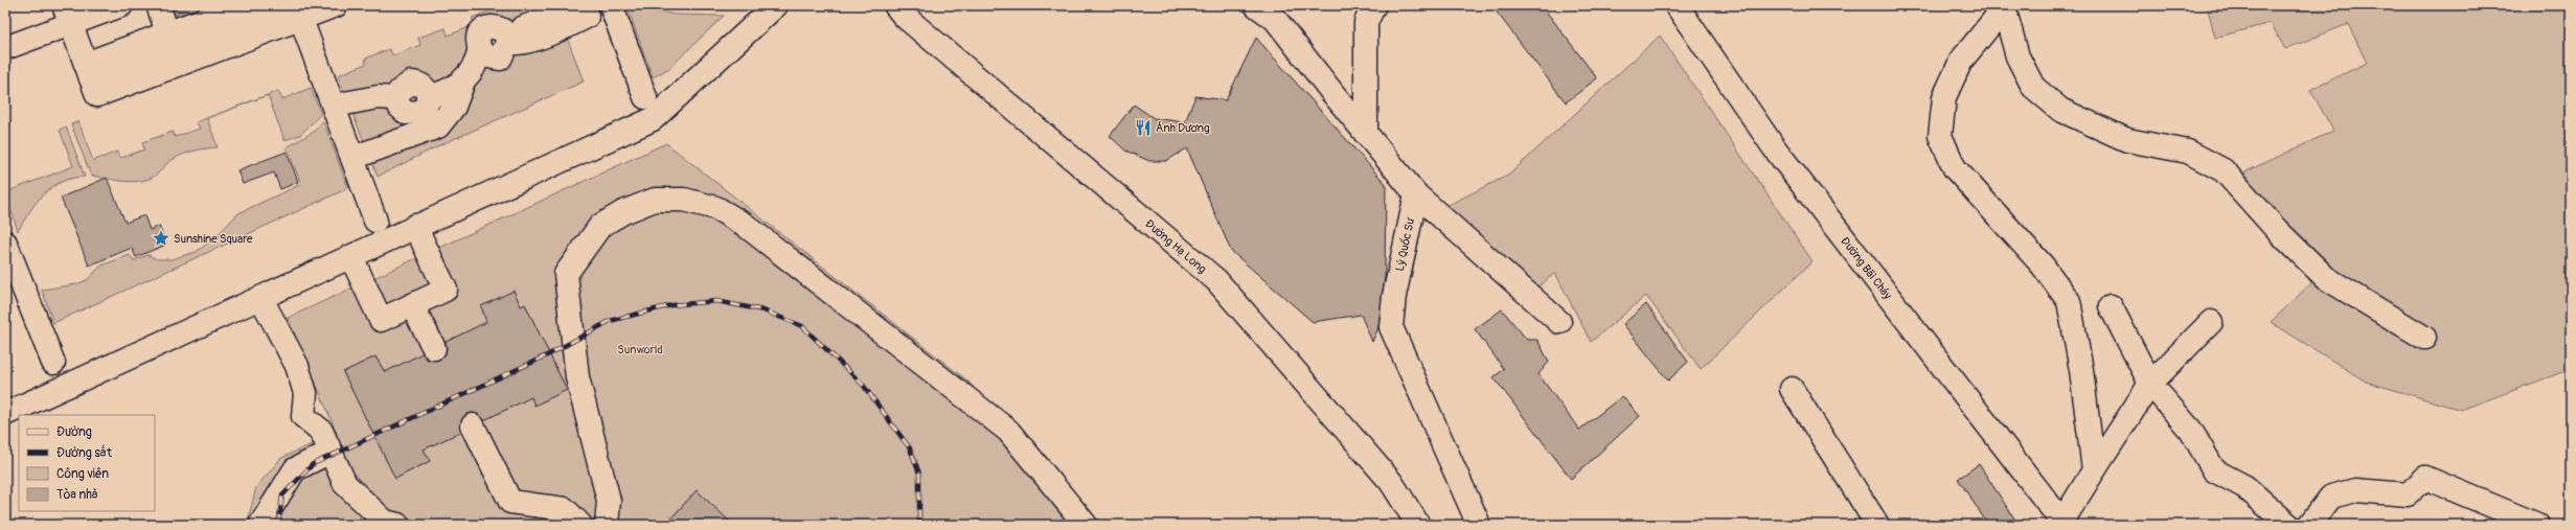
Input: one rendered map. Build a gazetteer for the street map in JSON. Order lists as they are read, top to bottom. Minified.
{"streets":{"street":["Lý Quốc Sư","Đường Hạ Long","Đường Bãi Cháy"]},"parks":["Sunworld"],"places":{"restaurant":["Ánh Dương"],"place":["Sunshine Square"]},"legend":["Đường","Đường sắt","Công viên","Tòa nhà"]}
